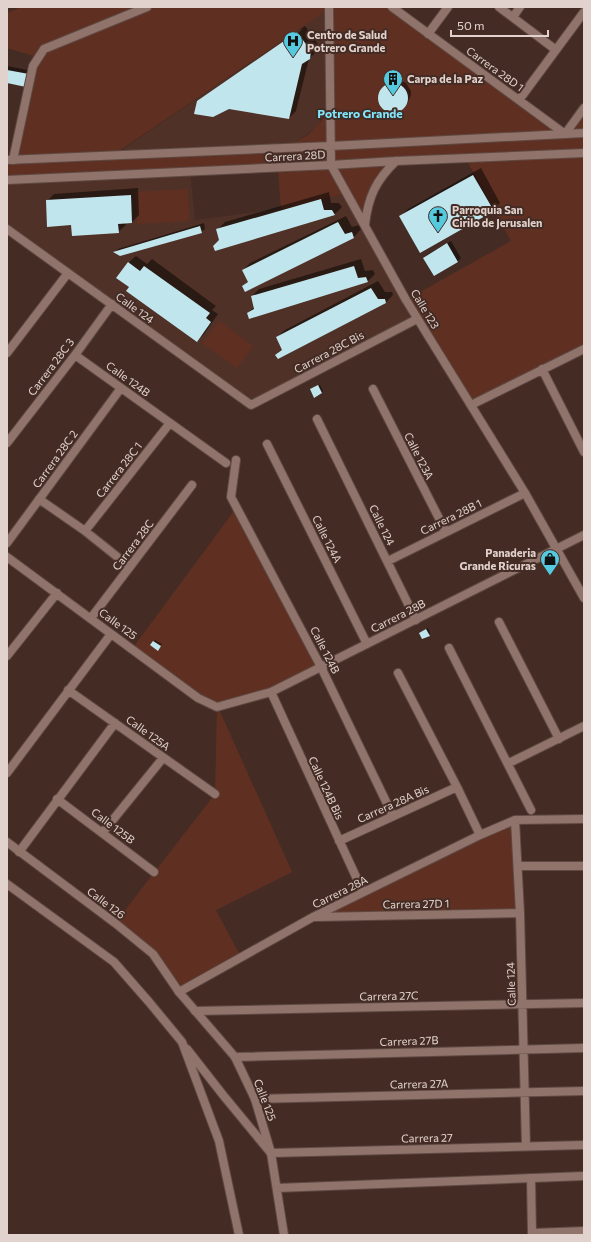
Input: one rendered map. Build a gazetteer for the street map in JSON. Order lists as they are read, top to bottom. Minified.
{"streets":{"street":["Carrera 28D 1","Carrera 28D","Calle 124","Calle 123","Carrera 28C Bis","Carrera 28C 3","Calle 124B","Calle 123A","Carrera 28C 2","Carrera 28C 1","Carrera 28B 1","Calle 124A","Carrera 28C","Carrera 28B","Calle 125","Calle 125A","Calle 124B Bis","Carrera 28A Bis","Calle 125B","Carrera 28A","Calle 126","Carrera 27D 1","Carrera 27C","Carrera 27B","Carrera 27A","Carrera 27"]},"crossings":[["Carrera 28D 1","Carrera 28D"],["Carrera 28D","Calle 123"],["Calle 124","Carrera 28C Bis"],["Calle 124","Carrera 28C 3"],["Calle 124","Carrera 28B 1"],["Calle 124","Carrera 28B"],["Calle 124","Carrera 28A"],["Calle 124","Carrera 27D 1"],["Calle 124","Carrera 27C"],["Calle 124","Carrera 27B"],["Calle 124","Carrera 27A"],["Calle 124","Carrera 27"],["Calle 123","Carrera 28C Bis"],["Calle 123","Carrera 28B 1"],["Calle 123","Carrera 28B"],["Carrera 28C 3","Calle 124B"],["Calle 124B","Carrera 28C 2"],["Calle 124B","Carrera 28C 1"],["Calle 124B","Carrera 28B"],["Calle 124B","Carrera 28A Bis"],["Calle 123A","Carrera 28B 1"],["Calle 124A","Carrera 28B"],["Carrera 28C","Calle 125"],["Carrera 28B","Calle 125"],["Carrera 28B","Calle 124B Bis"],["Calle 125","Carrera 28A"],["Calle 125","Calle 126"],["Calle 125","Carrera 27C"],["Calle 125","Carrera 27B"],["Calle 125","Carrera 27A"],["Calle 125","Carrera 27"],["Calle 124B Bis","Carrera 28A Bis"],["Calle 124B Bis","Carrera 28A"],["Carrera 28A","Calle 126"],["Carrera 28A","Carrera 27D 1"]],"districts":["Potrero Grande"],"places":{"hospital":["Centro de Salud Potrero Grande"],"building":["Carpa de la Paz"],"church":["Parroquia San Cirilo de Jerusalen"],"shop":["Panaderia Grande Ricuras"]},"scale_bar":"50 m"}
